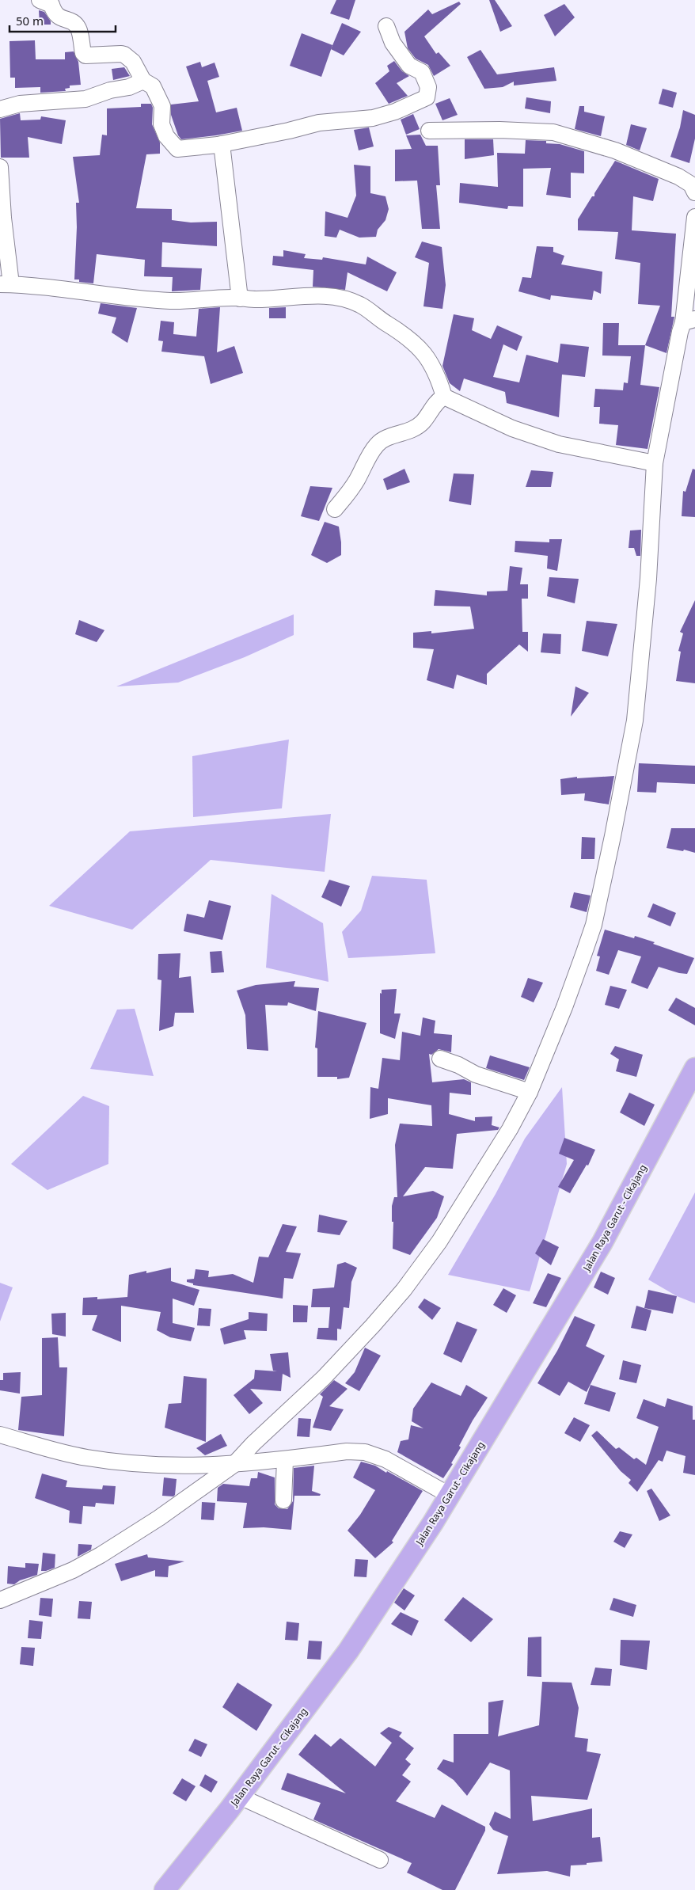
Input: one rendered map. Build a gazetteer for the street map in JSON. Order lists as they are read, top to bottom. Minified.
{"streets":{"main road":["Jalan Raya Garut - Cikajang"]},"scale_bar":"50 m"}
